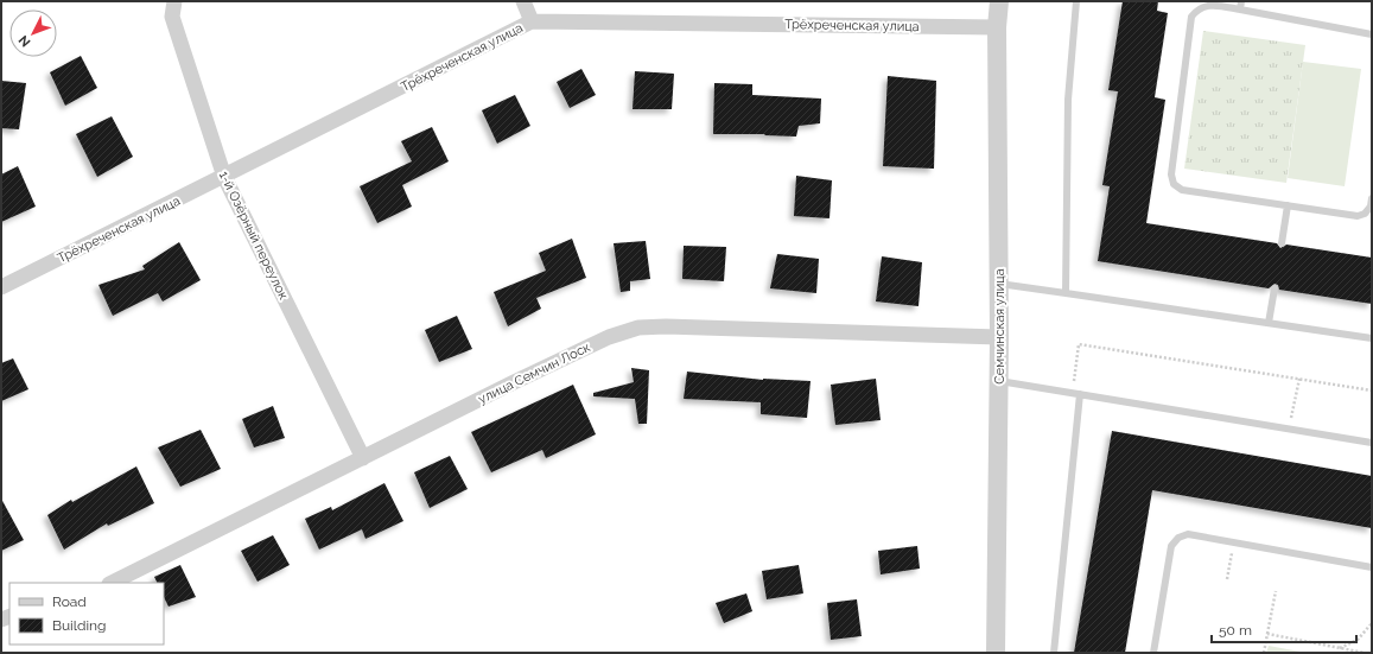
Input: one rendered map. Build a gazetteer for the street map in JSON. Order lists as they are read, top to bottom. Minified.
{"streets":{"street":["Трёхреченская улица","1-й Озёрный переулок","Семчинская улица","улица Семчин Лоск"]},"crossings":[["Трёхреченская улица","1-й Озёрный переулок"],["Трёхреченская улица","Семчинская улица"],["1-й Озёрный переулок","улица Семчин Лоск"],["Семчинская улица","улица Семчин Лоск"]],"legend":["Road","Building"],"scale_bar":"50 m","north":"bottom left"}
